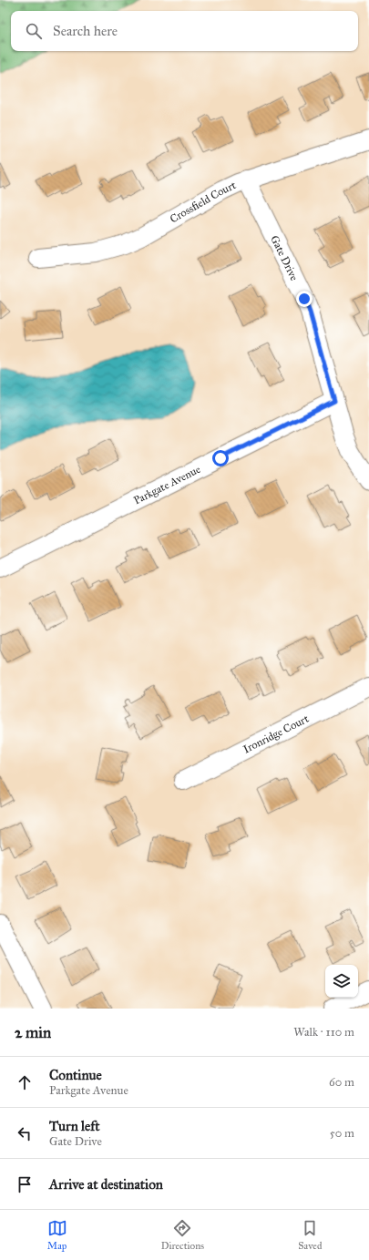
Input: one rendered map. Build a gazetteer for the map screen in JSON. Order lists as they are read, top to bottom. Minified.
{"streets":{"street":["Crossfield Court","Gate Drive","Parkgate Avenue","Ironridge Court"]},"crossings":[["Crossfield Court","Gate Drive"],["Gate Drive","Parkgate Avenue"]],"page":{"search":"Search here","heading":["2 min","Walk · 110 m"],"list":[["Continue","Parkgate Avenue","60 m"],["Turn left","Gate Drive","50 m"],"Arrive at destination"],"nav":["Map","Directions","Saved"]}}
